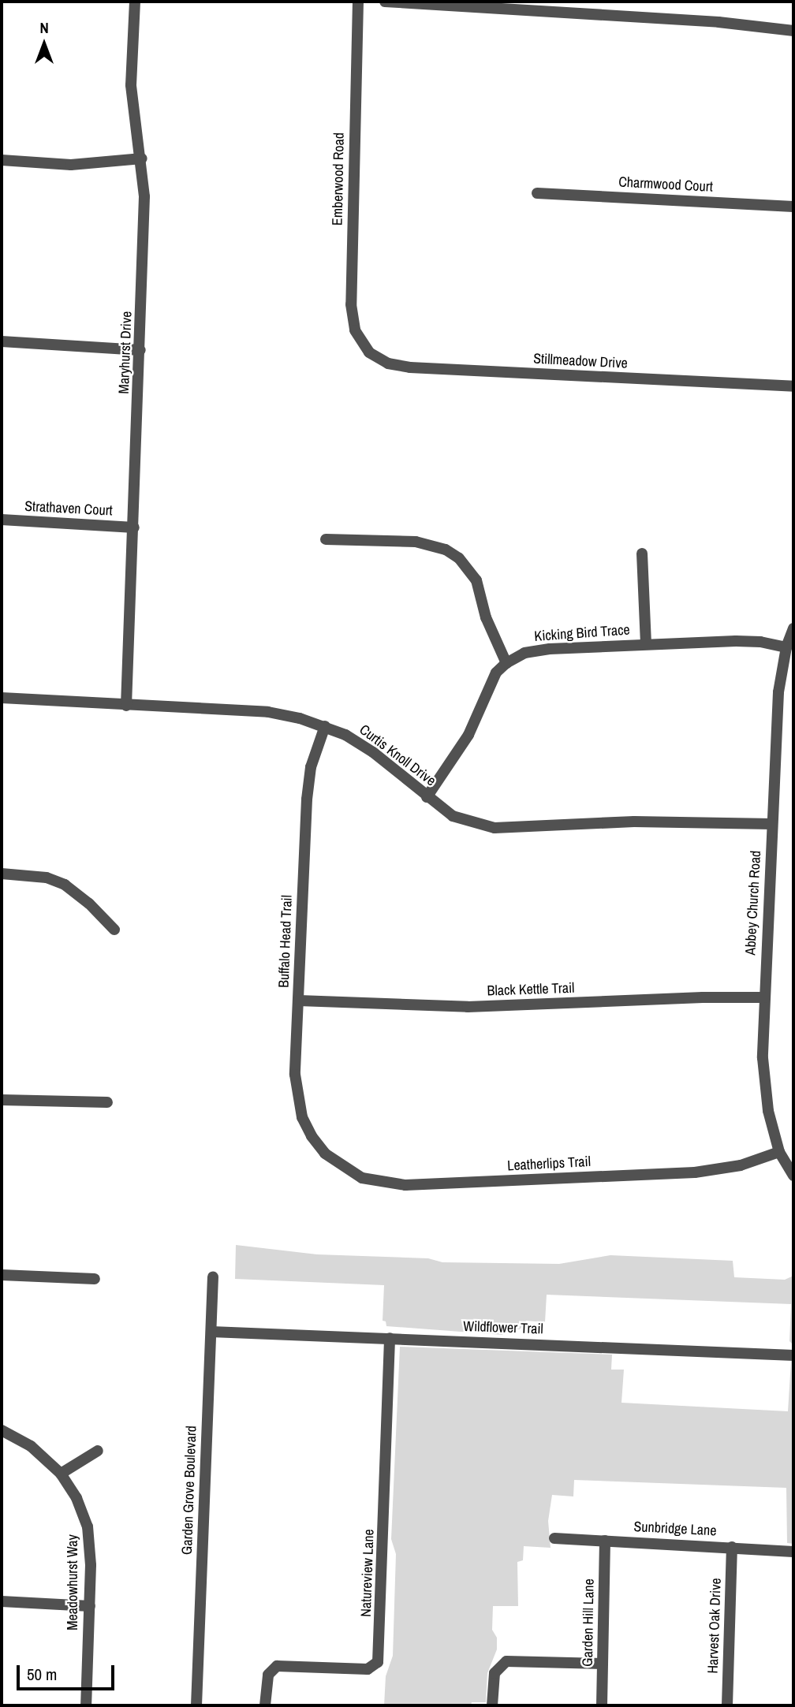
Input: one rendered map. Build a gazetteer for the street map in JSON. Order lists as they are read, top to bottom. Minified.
{"streets":{"street":["Emberwood Road","Charmwood Court","Maryhurst Drive","Stillmeadow Drive","Strathaven Court","Kicking Bird Trace","Curtis Knoll Drive","Abbey Church Road","Buffalo Head Trail","Black Kettle Trail","Leatherlips Trail","Wildflower Trail","Garden Grove Boulevard","Sunbridge Lane","Natureview Lane","Meadowhurst Way","Garden Hill Lane","Harvest Oak Drive"]},"crossings":[["Emberwood Road","Stillmeadow Drive"],["Maryhurst Drive","Strathaven Court"],["Maryhurst Drive","Curtis Knoll Drive"],["Kicking Bird Trace","Curtis Knoll Drive"],["Kicking Bird Trace","Abbey Church Road"],["Curtis Knoll Drive","Abbey Church Road"],["Curtis Knoll Drive","Buffalo Head Trail"],["Abbey Church Road","Black Kettle Trail"],["Abbey Church Road","Leatherlips Trail"],["Buffalo Head Trail","Black Kettle Trail"],["Buffalo Head Trail","Leatherlips Trail"],["Wildflower Trail","Garden Grove Boulevard"],["Wildflower Trail","Natureview Lane"],["Sunbridge Lane","Garden Hill Lane"],["Sunbridge Lane","Harvest Oak Drive"]],"scale_bar":"50 m","north":"top"}
